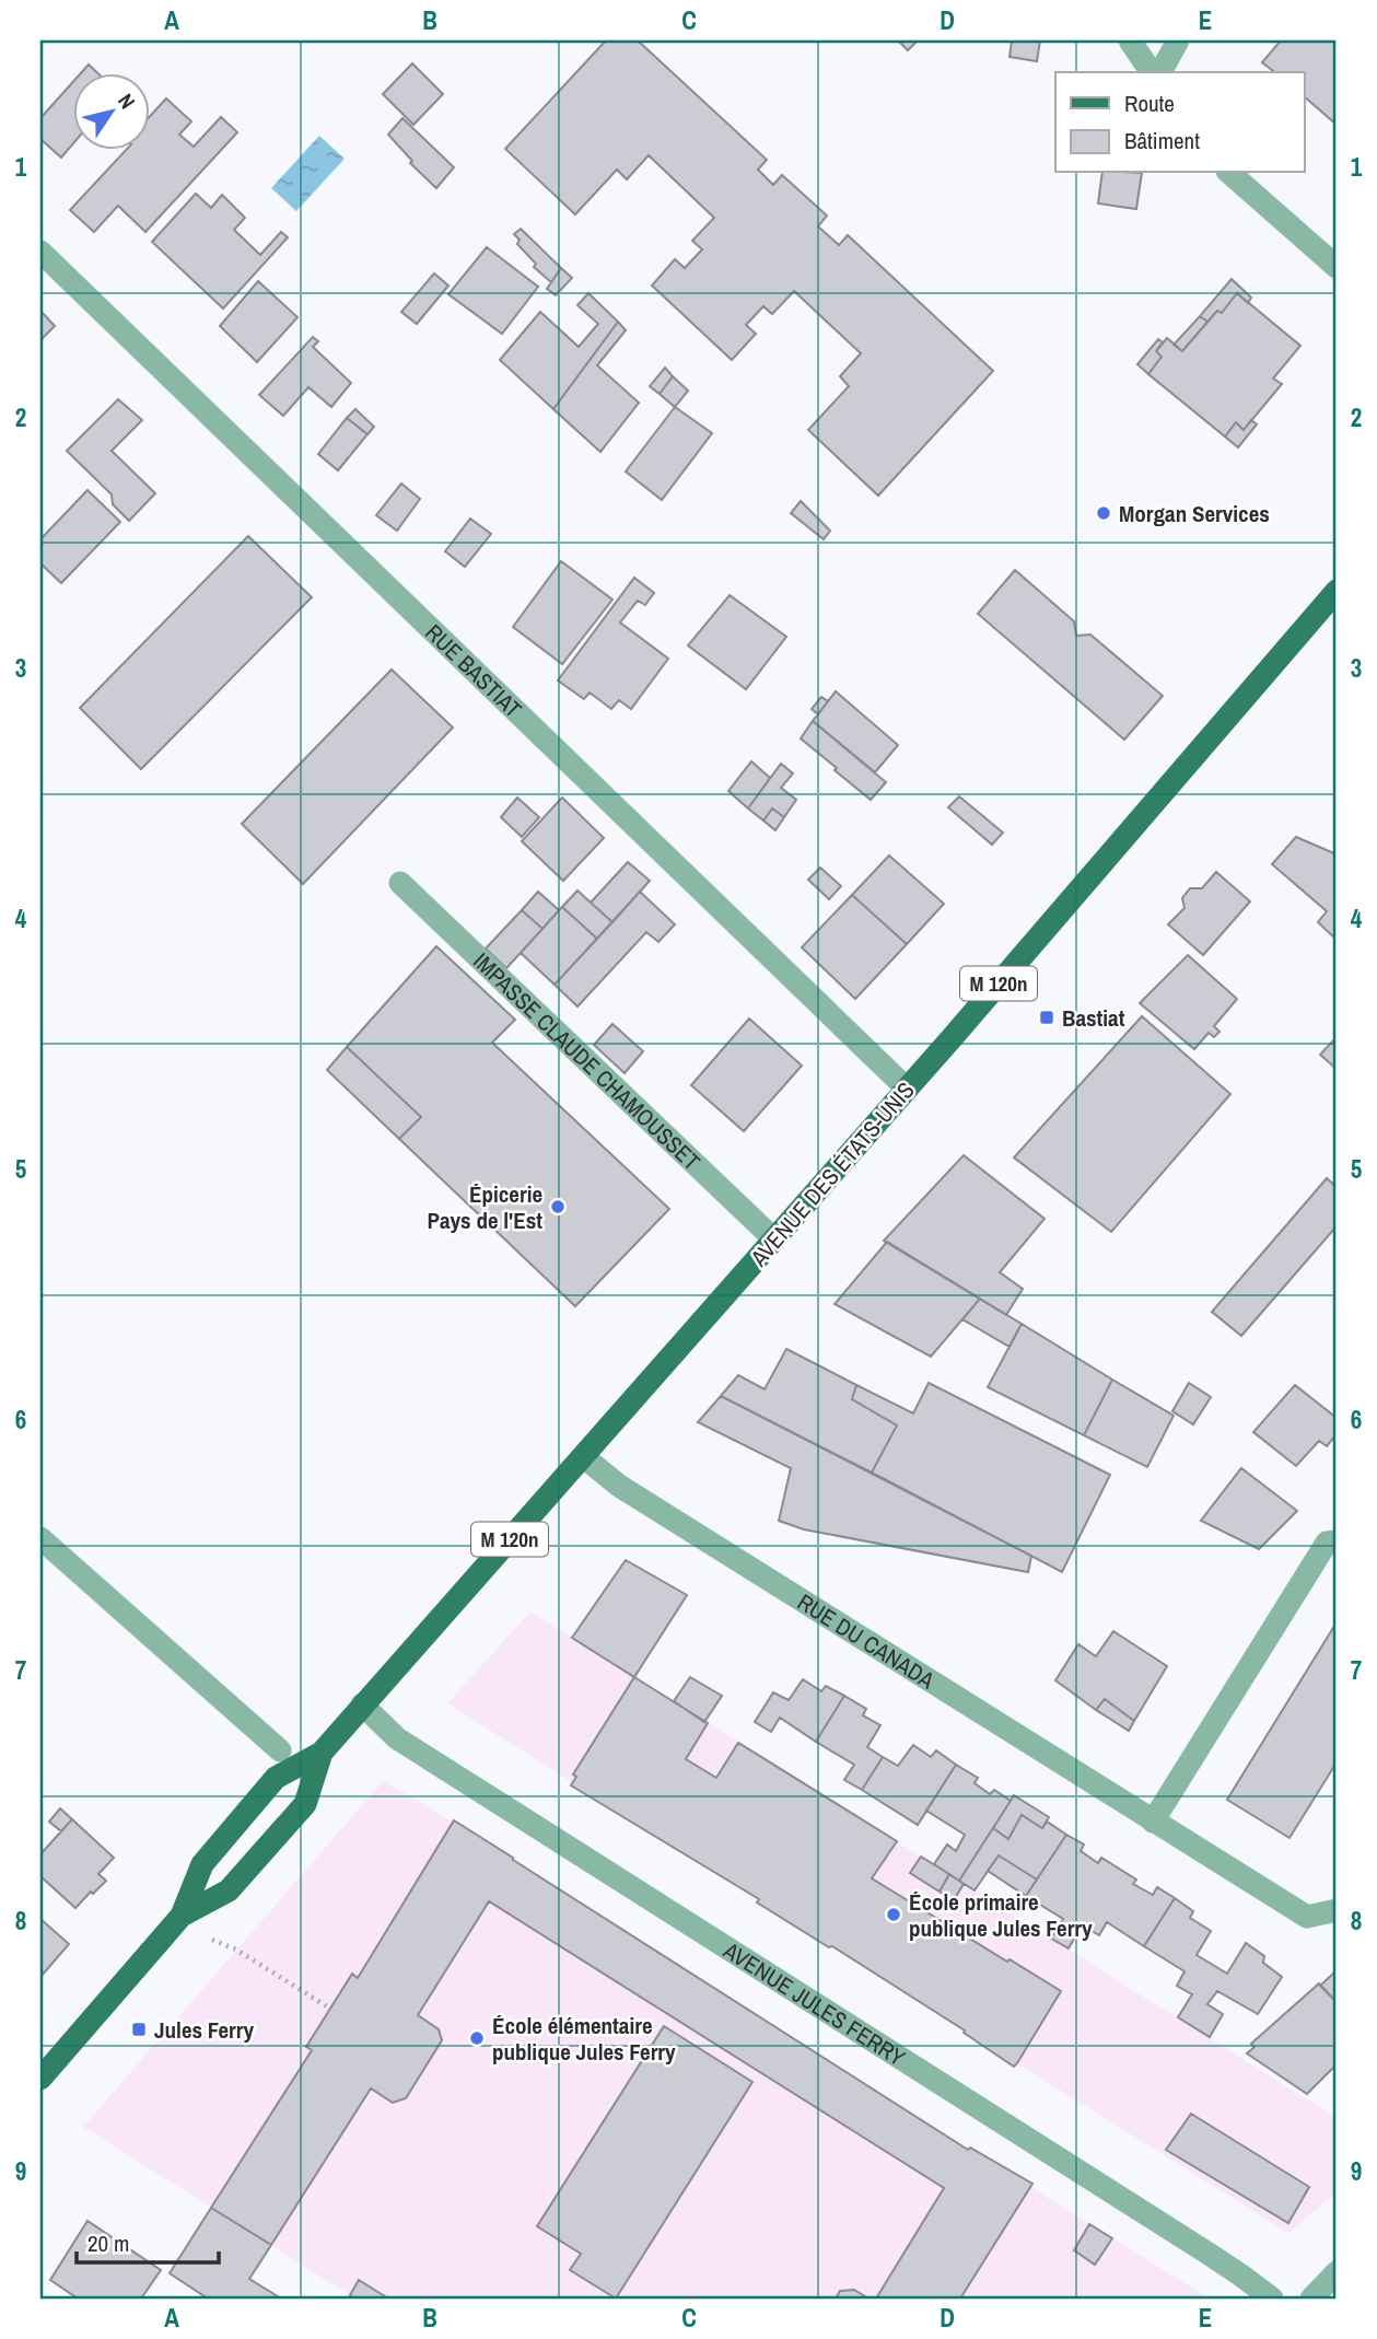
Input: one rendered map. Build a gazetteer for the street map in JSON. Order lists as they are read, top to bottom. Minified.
{"streets":{"main road":["M 120n","AVENUE DES ÉTATS-UNIS"],"street":["RUE BASTIAT","IMPASSE CLAUDE CHAMOUSSET","RUE DU CANADA","AVENUE JULES FERRY"]},"crossings":[["RUE BASTIAT","AVENUE DES ÉTATS-UNIS"],["IMPASSE CLAUDE CHAMOUSSET","AVENUE DES ÉTATS-UNIS"],["AVENUE DES ÉTATS-UNIS","RUE DU CANADA"],["AVENUE DES ÉTATS-UNIS","AVENUE JULES FERRY"]],"places":{"other":["Morgan Services","Épicerie Pays de l'Est","École primaire publique Jules Ferry","École élémentaire publique Jules Ferry"],"transit":["Bastiat","Jules Ferry"]},"legend":["Route","Bâtiment"],"scale_bar":"20 m","north":"top right","grid":{"columns":["A","B","C","D","E"],"rows":["1","2","3","4","5","6","7","8","9"]}}
